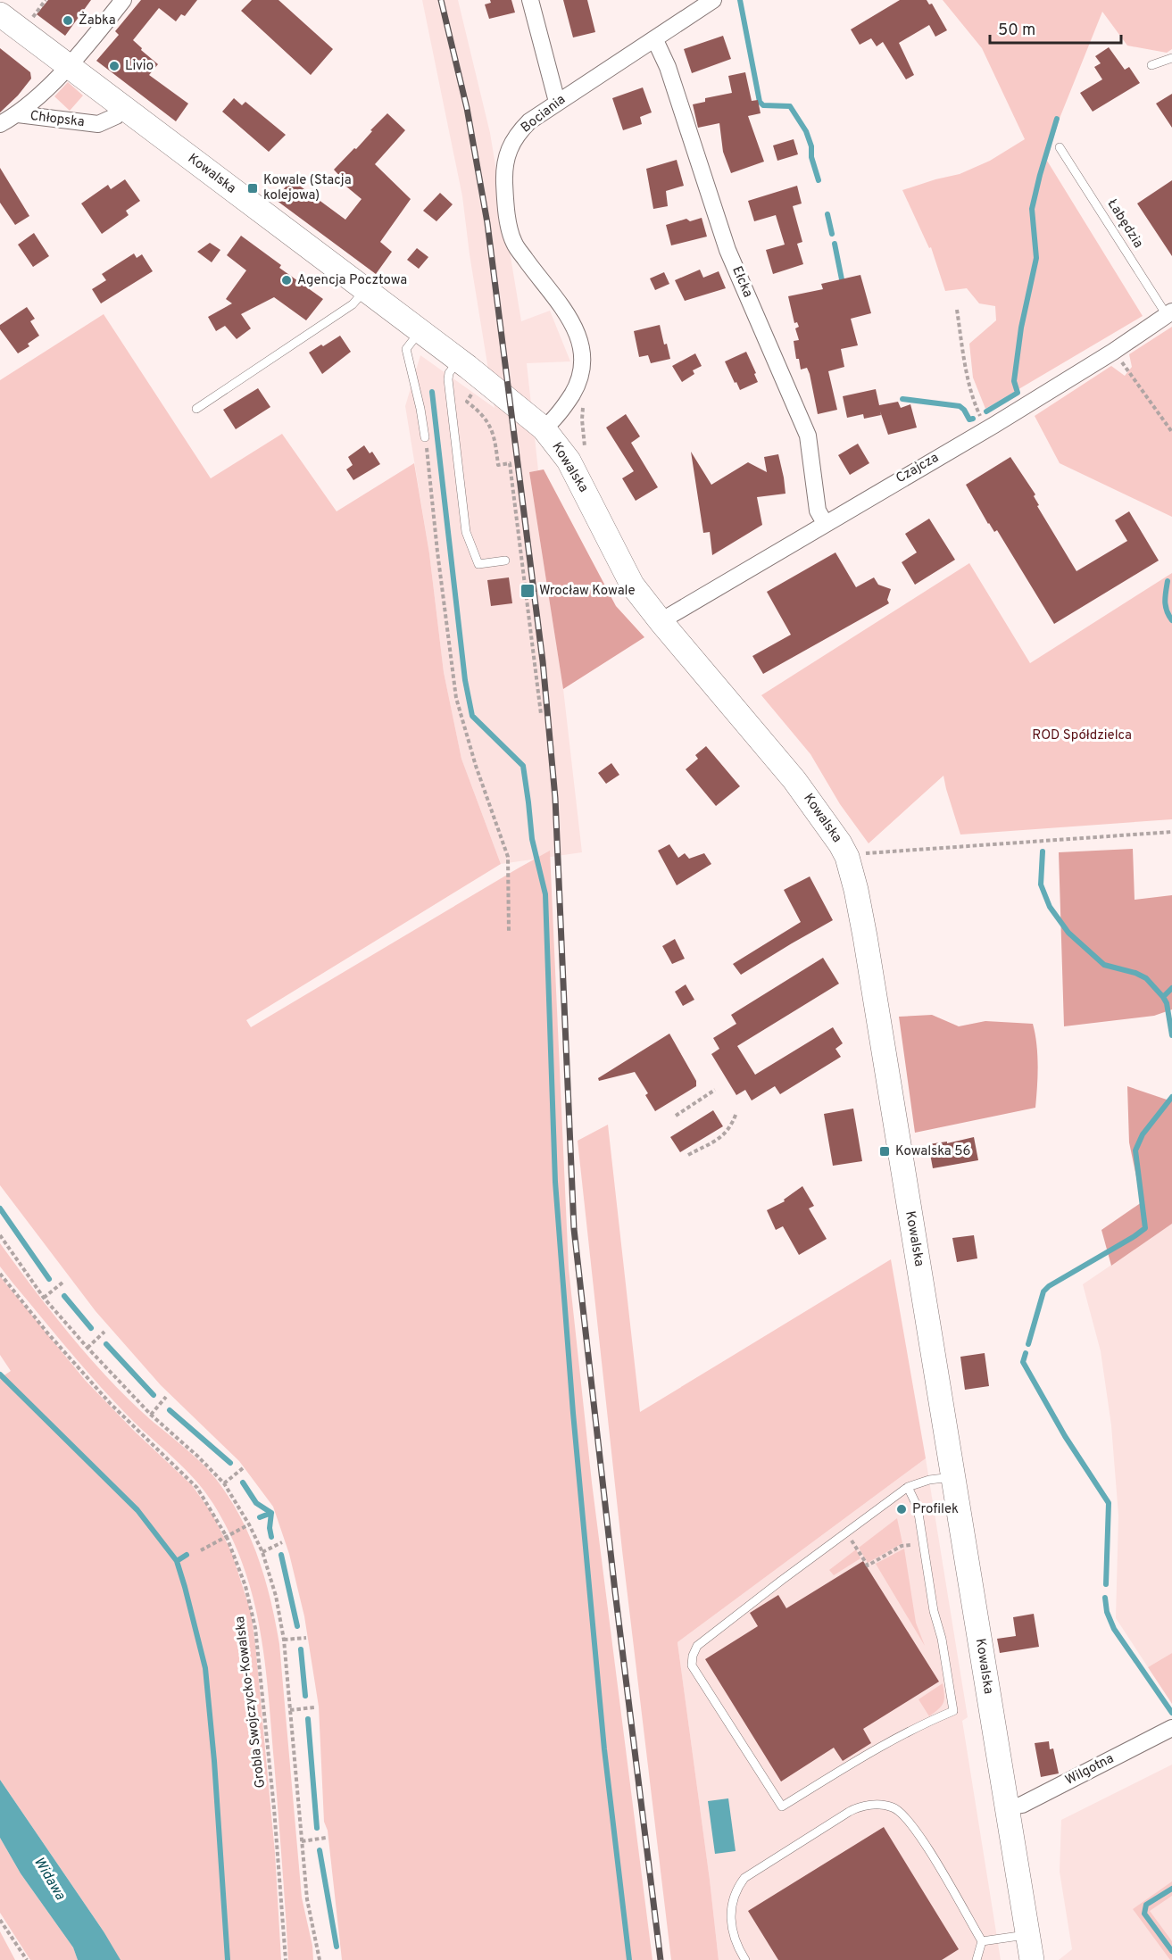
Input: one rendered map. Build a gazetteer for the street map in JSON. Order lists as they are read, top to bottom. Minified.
{"streets":{"street":["Bociania","Chłopska","Kowalska","Ełcka","Czajcza","Wilgotna"],"lane":["Łabędzia"],"path":["Grobla Swojczycko-Kowalska"]},"crossings":[["Bociania","Kowalska"],["Bociania","Ełcka"],["Chłopska","Kowalska"],["Kowalska","Czajcza"],["Kowalska","Wilgotna"],["Łabędzia","Czajcza"],["Ełcka","Czajcza"]],"water":["Widawa"],"parks":["ROD Spółdzielca"],"places":{"other":["Żabka","Livio","Agencja Pocztowa","Profilek"],"transit":["Kowale (Stacja kolejowa)","Wrocław Kowale","Kowalska 56"]},"scale_bar":"50 m"}
